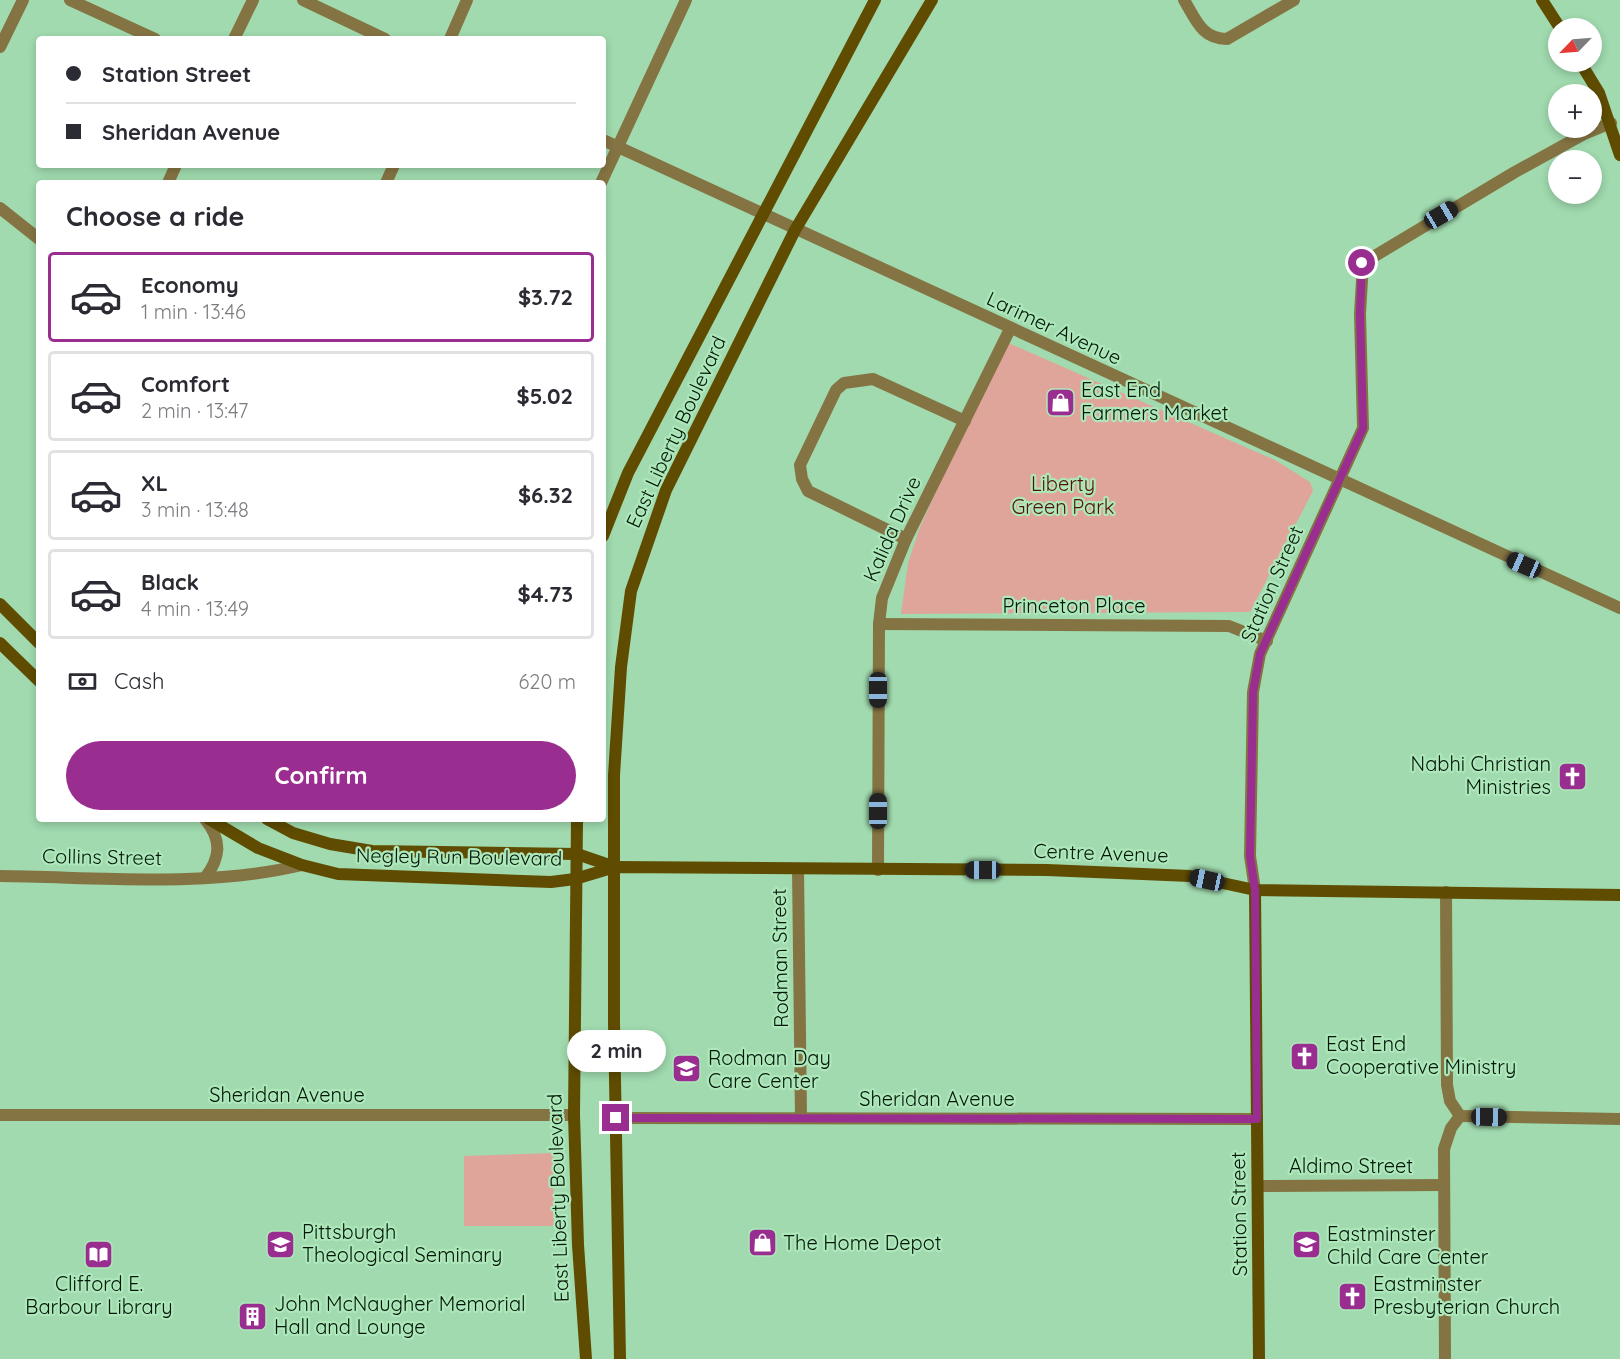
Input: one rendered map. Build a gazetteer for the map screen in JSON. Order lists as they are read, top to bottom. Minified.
{"streets":{"main road":["East Liberty Boulevard","Station Street","Centre Avenue","Negley Run Boulevard"],"street":["Larimer Avenue","Kalida Drive","Princeton Place","Collins Street","Rodman Street","Sheridan Avenue","Aldimo Street"]},"crossings":[["Larimer Avenue","East Liberty Boulevard"],["Larimer Avenue","Kalida Drive"],["Larimer Avenue","Station Street"],["East Liberty Boulevard","Centre Avenue"],["East Liberty Boulevard","Negley Run Boulevard"],["East Liberty Boulevard","Sheridan Avenue"],["Kalida Drive","Princeton Place"],["Kalida Drive","Centre Avenue"],["Station Street","Princeton Place"],["Station Street","Centre Avenue"],["Station Street","Sheridan Avenue"],["Station Street","Aldimo Street"],["Centre Avenue","Negley Run Boulevard"],["Centre Avenue","Rodman Street"],["Collins Street","Negley Run Boulevard"],["Rodman Street","Sheridan Avenue"]],"parks":["Liberty Green Park"],"places":{"shop":["East End Farmers Market","The Home Depot"],"church":["Nabhi Christian Ministries","East End Cooperative Ministry","Eastminster Presbyterian Church"],"school or university":["Rodman Day Care Center","Pittsburgh Theological Seminary","Eastminster Child Care Center"],"library":["Clifford E. Barbour Library"],"building":["John McNaugher Memorial Hall and Lounge"]},"north":"bottom left","page":{"map_buttons":["+","−"],"banner":["Station Street","Sheridan Avenue"],"heading":"Choose a ride","list":[{"name":"Economy","note":"1 min · 13:46","value":"$3.72"},{"name":"Comfort","note":"2 min · 13:47","value":"$5.02"},{"name":"XL","note":"3 min · 13:48","value":"$6.32"},{"name":"Black","note":"4 min · 13:49","value":"$4.73"}],"pay":["Cash","620 m"],"buttons":"Confirm","bubble":"2 min"}}
